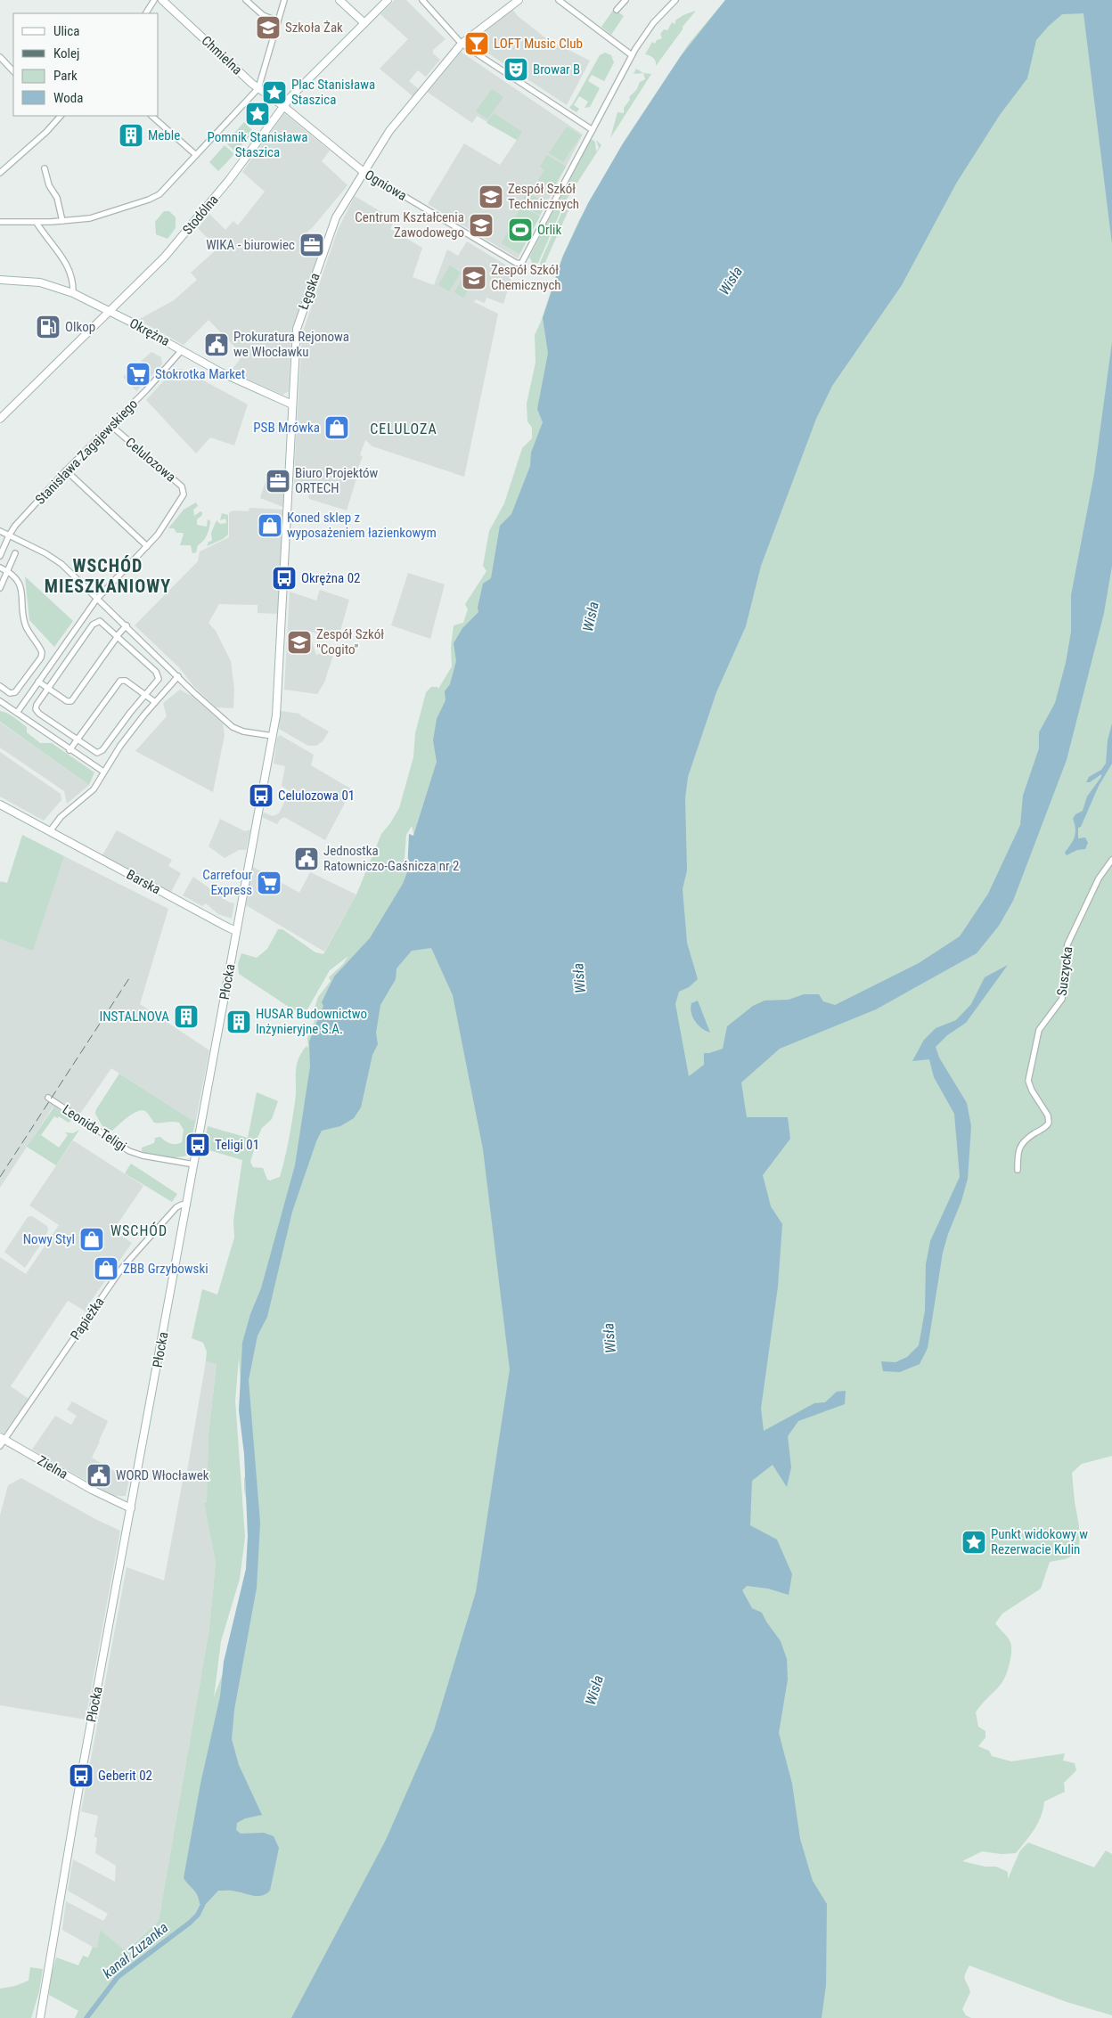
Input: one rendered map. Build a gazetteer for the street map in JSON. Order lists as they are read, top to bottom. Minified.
{"streets":{"street":["Chmielna","Ogniowa","Stodólna","Łęgska","Okrężna","Stanisława Zagajewskiego","Celulozowa","Barska","Suszycka","Płocka","Leonida Teligi","Papieżka","Zielna"]},"crossings":[["Chmielna","Ogniowa"],["Chmielna","Stodólna"],["Ogniowa","Stodólna"],["Ogniowa","Łęgska"],["Stodólna","Okrężna"],["Łęgska","Okrężna"],["Łęgska","Płocka"],["Okrężna","Stanisława Zagajewskiego"],["Stanisława Zagajewskiego","Celulozowa"],["Barska","Płocka"],["Płocka","Leonida Teligi"],["Płocka","Papieżka"],["Płocka","Zielna"],["Papieżka","Zielna"]],"districts":["CELULOZA","WSCHÓD MIESZKANIOWY","WSCHÓD"],"water":["Wisła","kanał Zuzanka"],"places":{"school or university":["Szkoła Żak","Zespół Szkół Technicznych","Centrum Kształcenia Zawodowego","Zespół Szkół Chemicznych","Zespół Szkół \"Cogito\""],"bar":["LOFT Music Club"],"theatre":["Browar B"],"place":["Plac Stanisława Staszica","Pomnik Stanisława Staszica","Punkt widokowy w Rezerwacie Kulin"],"building":["Meble","INSTALNOVA","HUSAR Budownictwo Inżynieryjne S.A."],"sports":["Orlik"],"office":["WIKA - biurowiec","Biuro Projektów ORTECH"],"fuel station":["Olkop"],"public building":["Prokuratura Rejonowa we Włocławku","Jednostka Ratowniczo-Gaśnicza nr 2","WORD Włocławek"],"supermarket":["Stokrotka Market","Carrefour Express"],"shop":["PSB Mrówka","Koned sklep z wyposażeniem łazienkowym","Nowy Styl","ZBB Grzybowski"],"bus stop":["Okrężna 02","Celulozowa 01","Teligi 01","Geberit 02"]},"legend":["Ulica","Kolej","Park","Woda"]}
